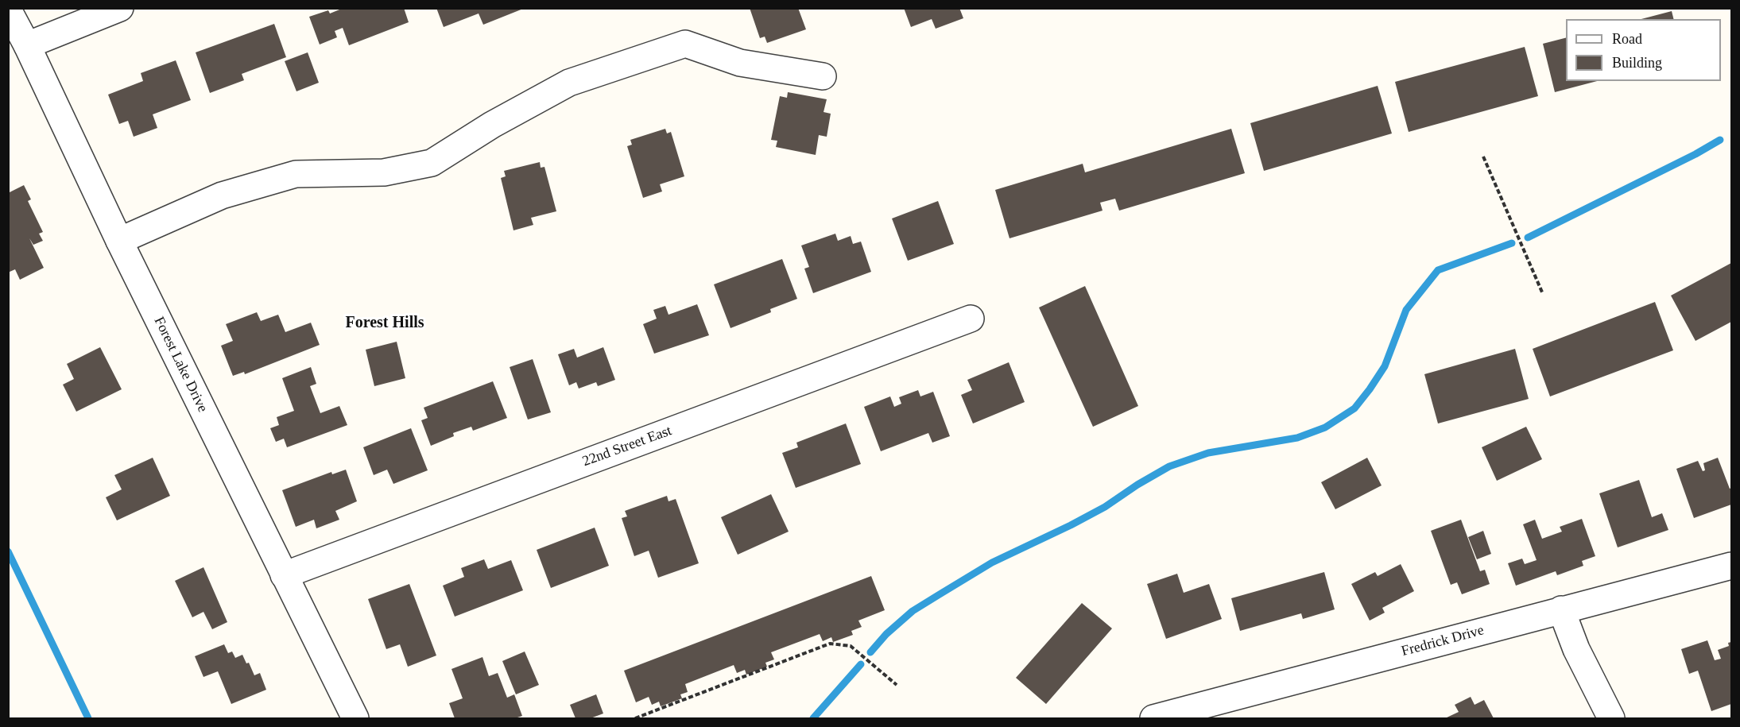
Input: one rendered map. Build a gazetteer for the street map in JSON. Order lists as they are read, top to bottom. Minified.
{"streets":{"street":["Forest Lake Drive","22nd Street East","Fredrick Drive"]},"crossings":[["Forest Lake Drive","22nd Street East"]],"districts":["Forest Hills"],"legend":["Road","Building"]}
